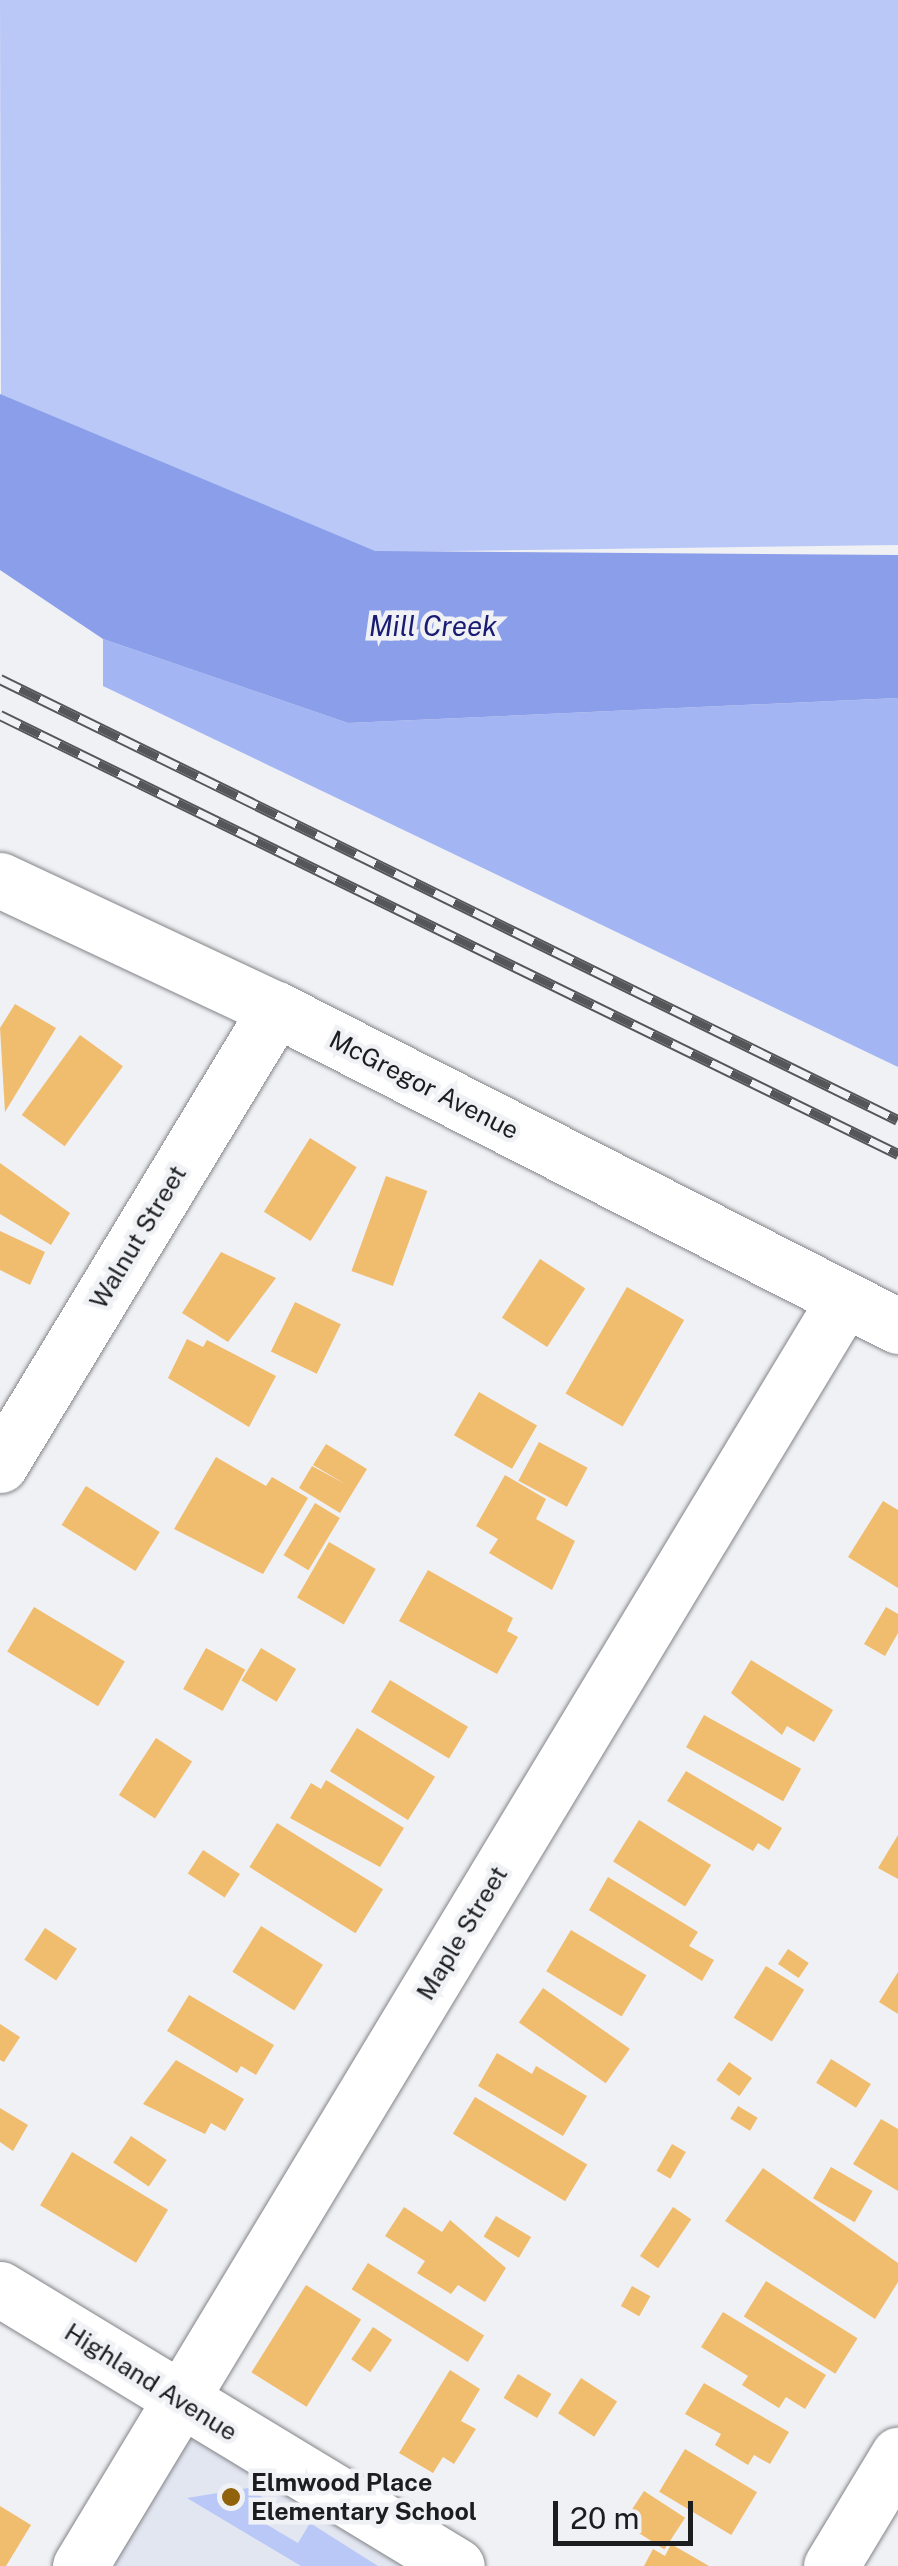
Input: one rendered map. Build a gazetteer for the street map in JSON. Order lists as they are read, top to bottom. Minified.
{"streets":{"street":["McGregor Avenue","Walnut Street","Maple Street","Highland Avenue"]},"crossings":[["McGregor Avenue","Walnut Street"],["McGregor Avenue","Maple Street"],["Maple Street","Highland Avenue"]],"water":["Mill Creek"],"places":["Elmwood Place Elementary School"],"scale_bar":"20 m"}
